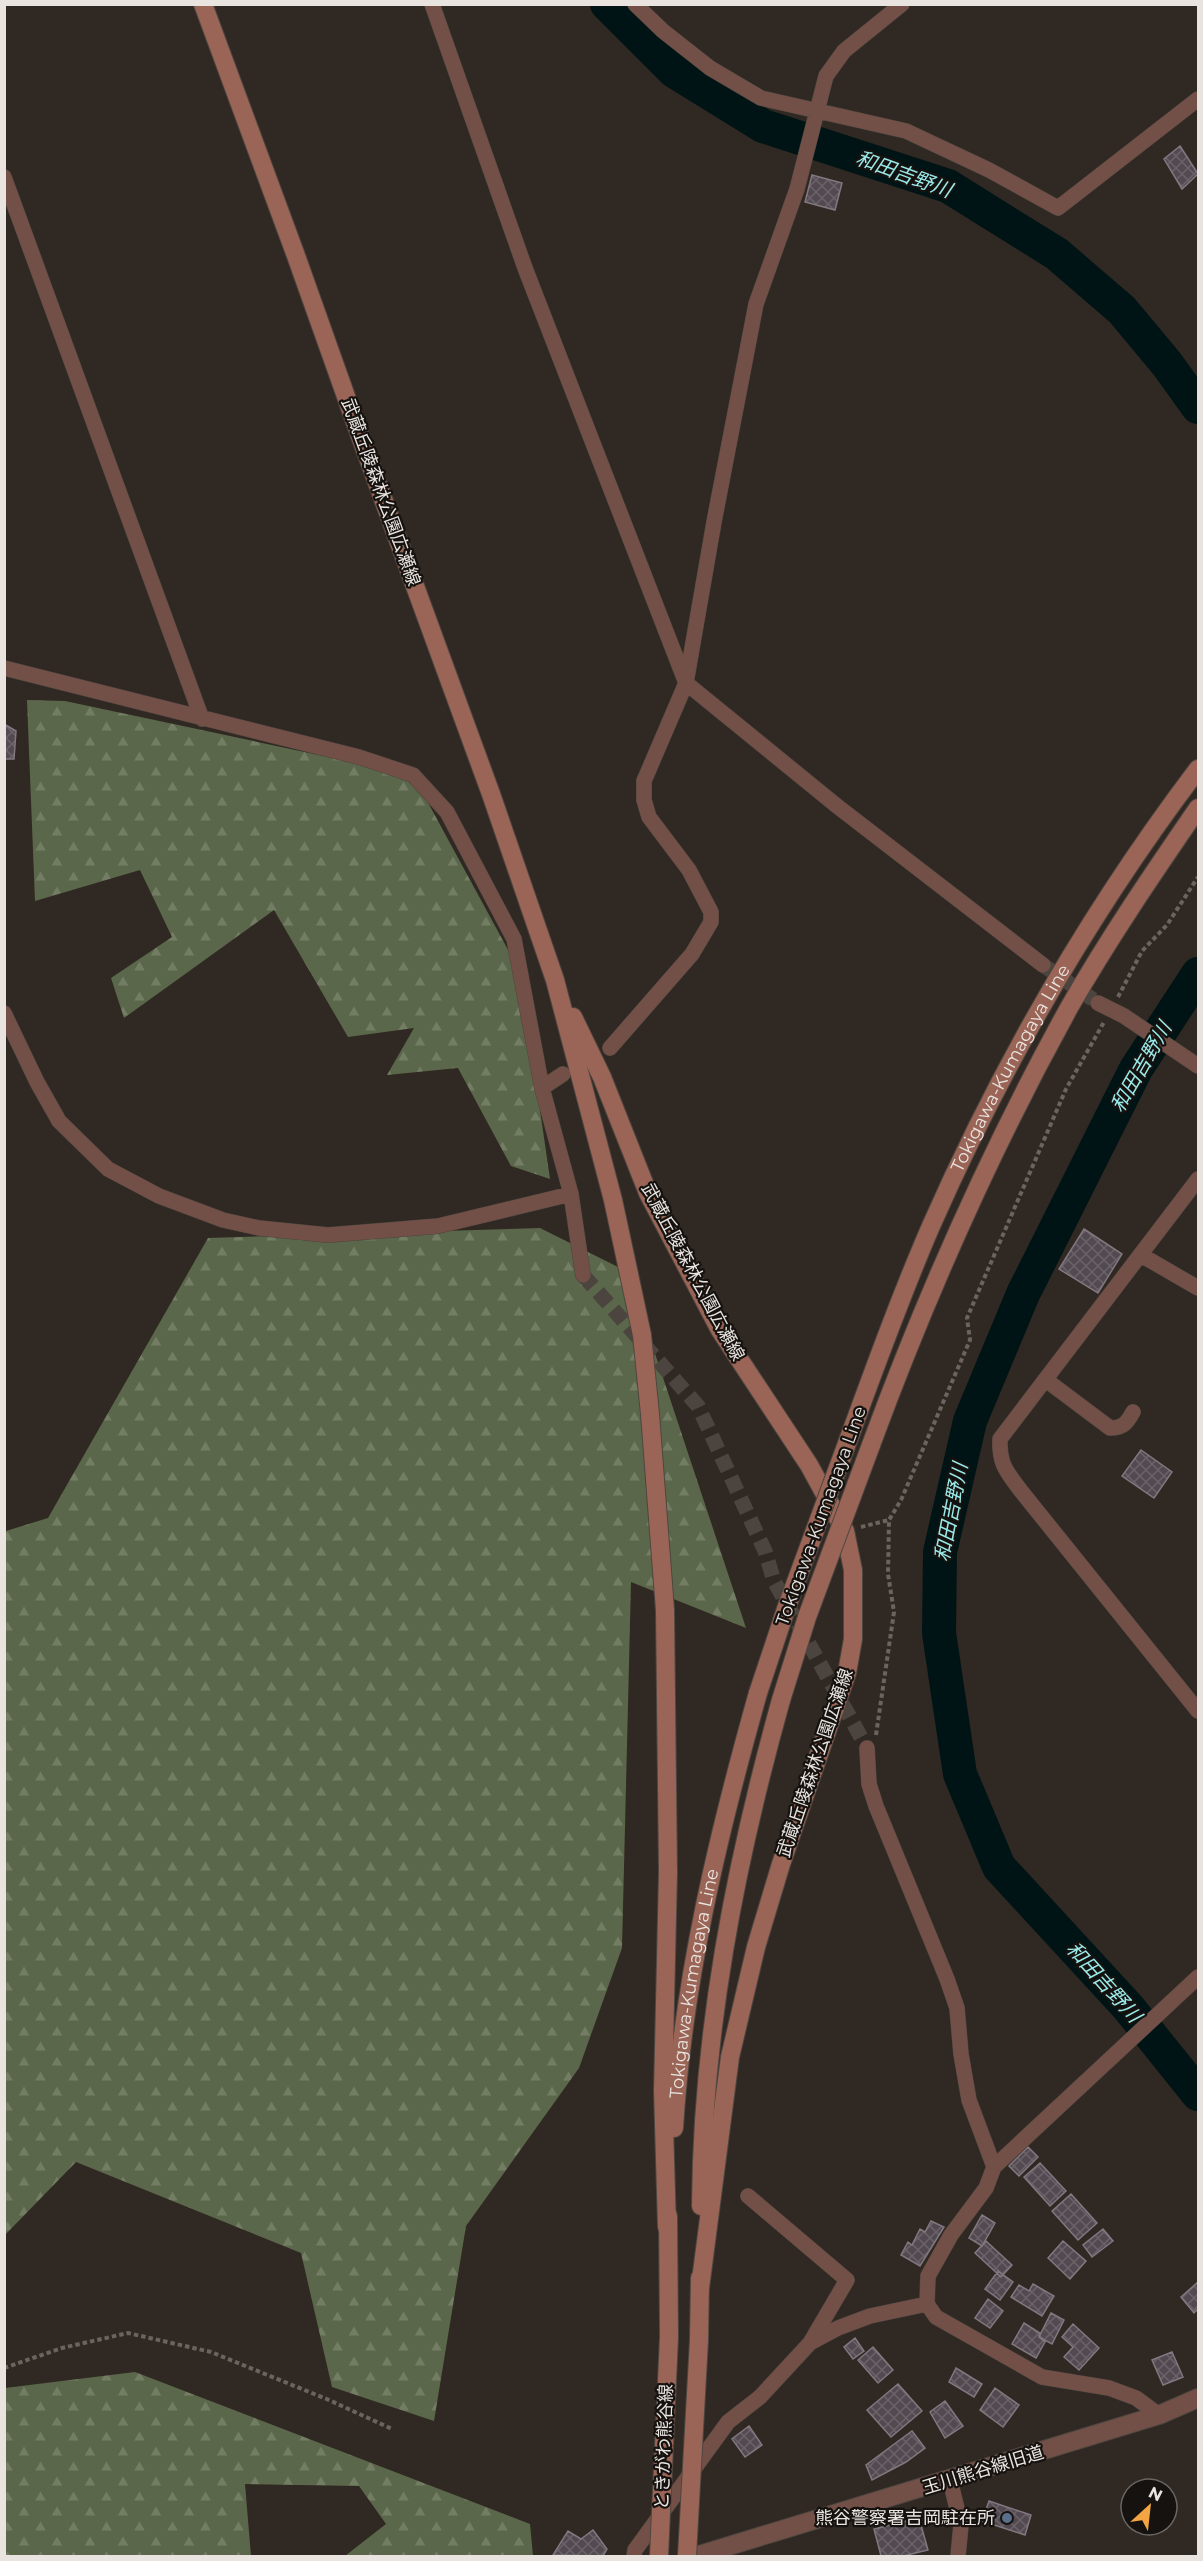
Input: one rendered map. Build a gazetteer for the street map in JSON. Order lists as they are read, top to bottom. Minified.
{"streets":{"main road":["武蔵丘陵森林公園広瀬線","Tokigawa-Kumagaya Line","ときがわ熊谷線"],"street":["玉川熊谷線旧道"]},"crossings":[["武蔵丘陵森林公園広瀬線","Tokigawa-Kumagaya Line"],["Tokigawa-Kumagaya Line","ときがわ熊谷線"]],"water":["和田吉野川"],"places":["熊谷警察署吉岡駐在所"],"north":"top right"}
